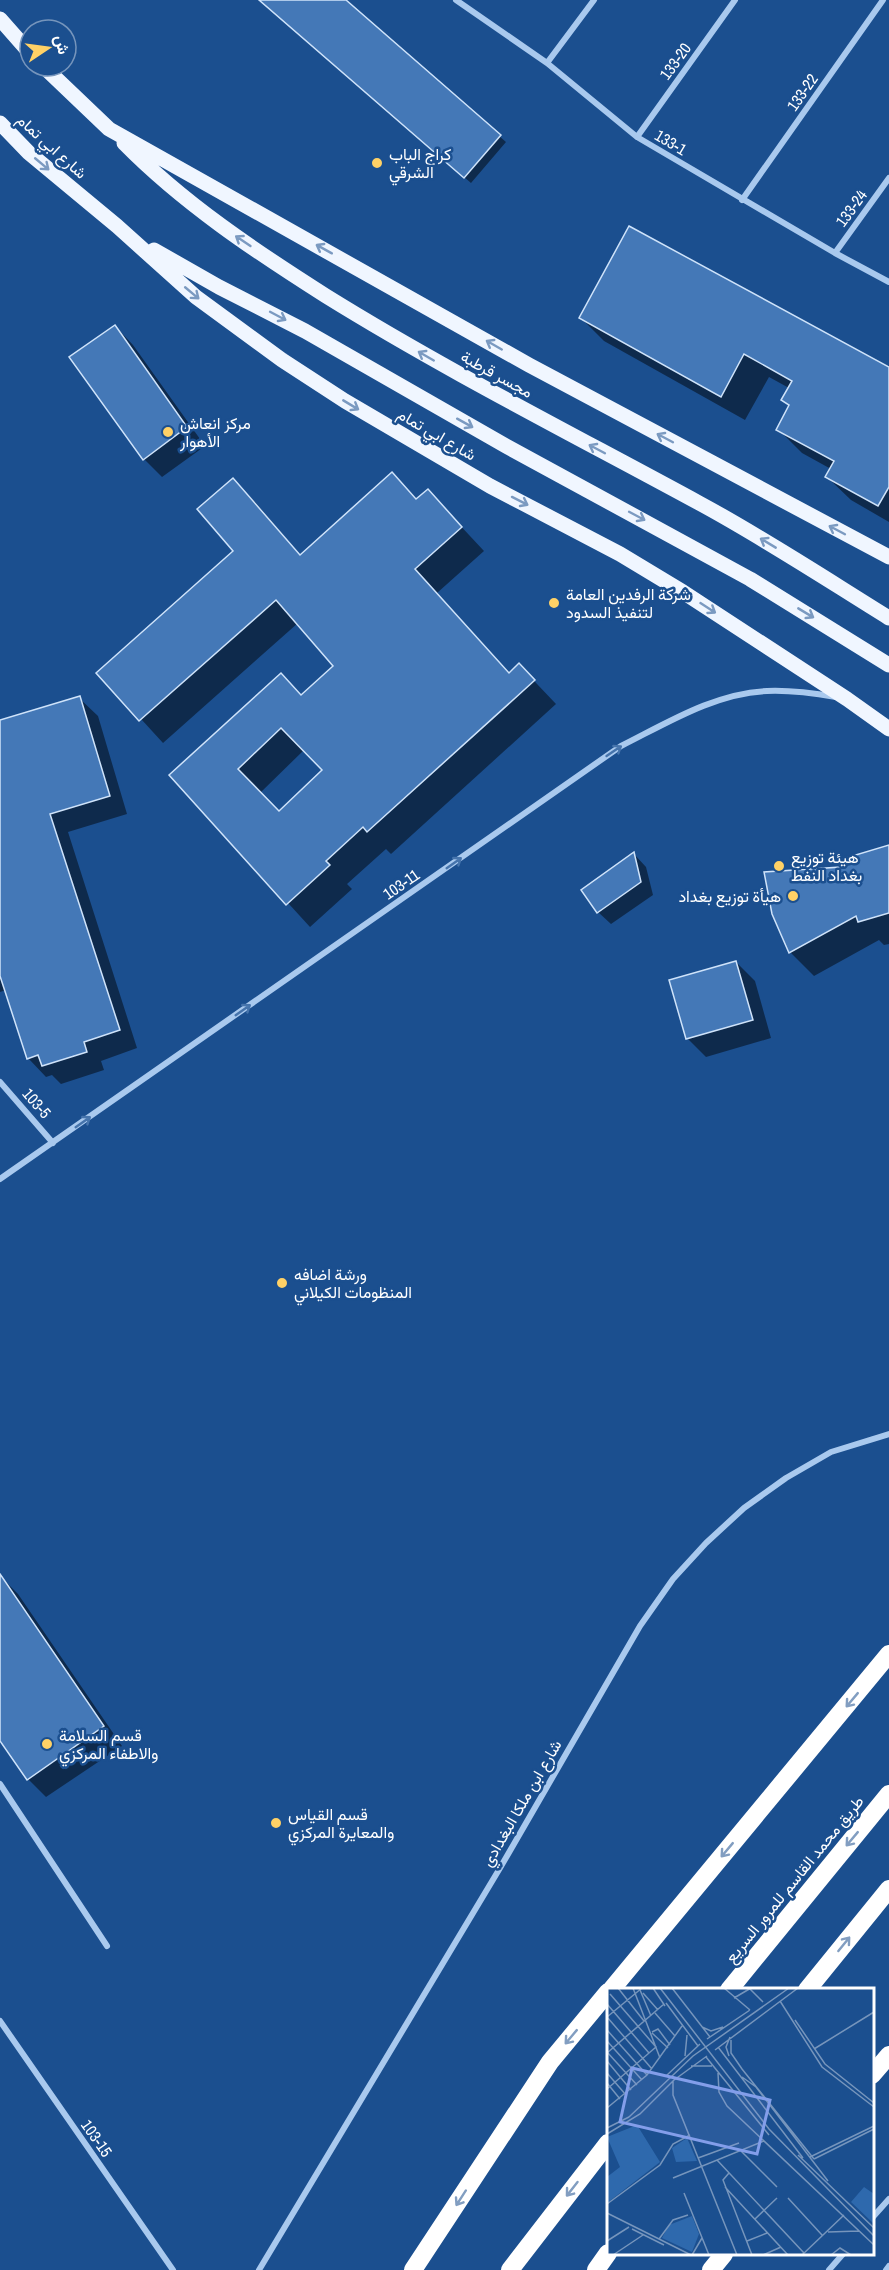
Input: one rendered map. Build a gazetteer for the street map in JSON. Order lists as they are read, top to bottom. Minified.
{"streets":{"highway":["طريق محمد القاسم للمرور السريع"],"main road":["شارع ابي تمام","مجسر قرطبة"],"street":["133-20","133-22","133-1","133-24","103-11","103-5","شارع ابن ملكا البغدادي","103-15"]},"crossings":[["133-20","133-1"],["133-22","133-1"],["133-1","133-24"],["شارع ابي تمام","103-11"],["103-11","103-5"]],"one_way":["103-11"],"places":["كراج الباب الشرقي","مركز انعاش الأهوار","شركة الرفدين العامة لتنفيذ السدود","هيئة توزيع بغداد النفط","هيأة توزيع بغداد","ورشة اضافه المنظومات الكيلاني","قسم السلامة والاطفاء المركزي","قسم القياس والمعايرة المركزي"],"north":"right"}
